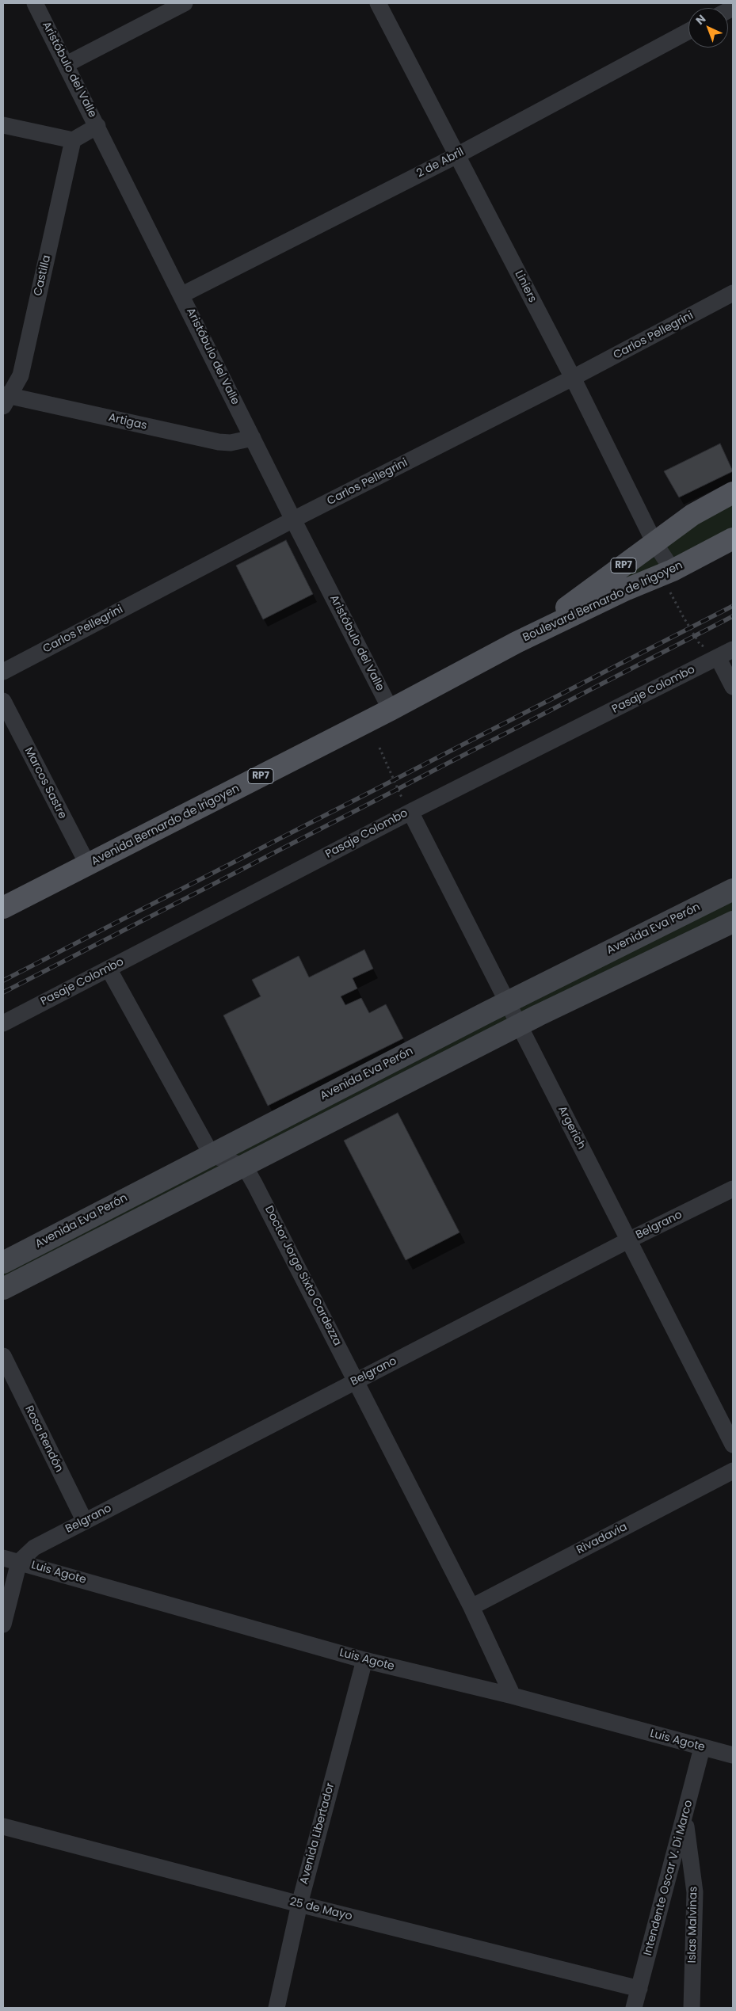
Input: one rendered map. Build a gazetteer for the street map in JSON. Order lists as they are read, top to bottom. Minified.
{"streets":{"main road":["RP7","Boulevard Bernardo de Irigoyen","Avenida Bernardo de Irigoyen"],"street":["Aristóbulo del Valle","2 de Abril","Castilla","Liniers","Carlos Pellegrini","Artigas","Pasaje Colombo","Marcos Sastre","Avenida Eva Perón","Argerich","Belgrano","Doctor Jorge Sixto Cardezza","Rosa Rendón","Rivadavia","Luis Agote","Avenida Libertador","Intendente Oscar V. Di Marco","25 de Mayo","Islas Malvinas"]},"crossings":[["Aristóbulo del Valle","2 de Abril"],["Aristóbulo del Valle","Carlos Pellegrini"],["Aristóbulo del Valle","Artigas"],["Aristóbulo del Valle","Avenida Bernardo de Irigoyen"],["2 de Abril","Liniers"],["Castilla","Artigas"],["Liniers","Carlos Pellegrini"],["Liniers","Boulevard Bernardo de Irigoyen"],["Boulevard Bernardo de Irigoyen","Avenida Bernardo de Irigoyen"],["Pasaje Colombo","Argerich"],["Marcos Sastre","Avenida Bernardo de Irigoyen"],["Avenida Eva Perón","Argerich"],["Argerich","Belgrano"],["Belgrano","Doctor Jorge Sixto Cardezza"],["Belgrano","Rosa Rendón"],["Belgrano","Luis Agote"],["Doctor Jorge Sixto Cardezza","Rivadavia"],["Doctor Jorge Sixto Cardezza","Luis Agote"],["Luis Agote","Avenida Libertador"],["Luis Agote","Intendente Oscar V. Di Marco"],["Avenida Libertador","25 de Mayo"],["Intendente Oscar V. Di Marco","25 de Mayo"],["Intendente Oscar V. Di Marco","Islas Malvinas"]],"north":"top left"}
